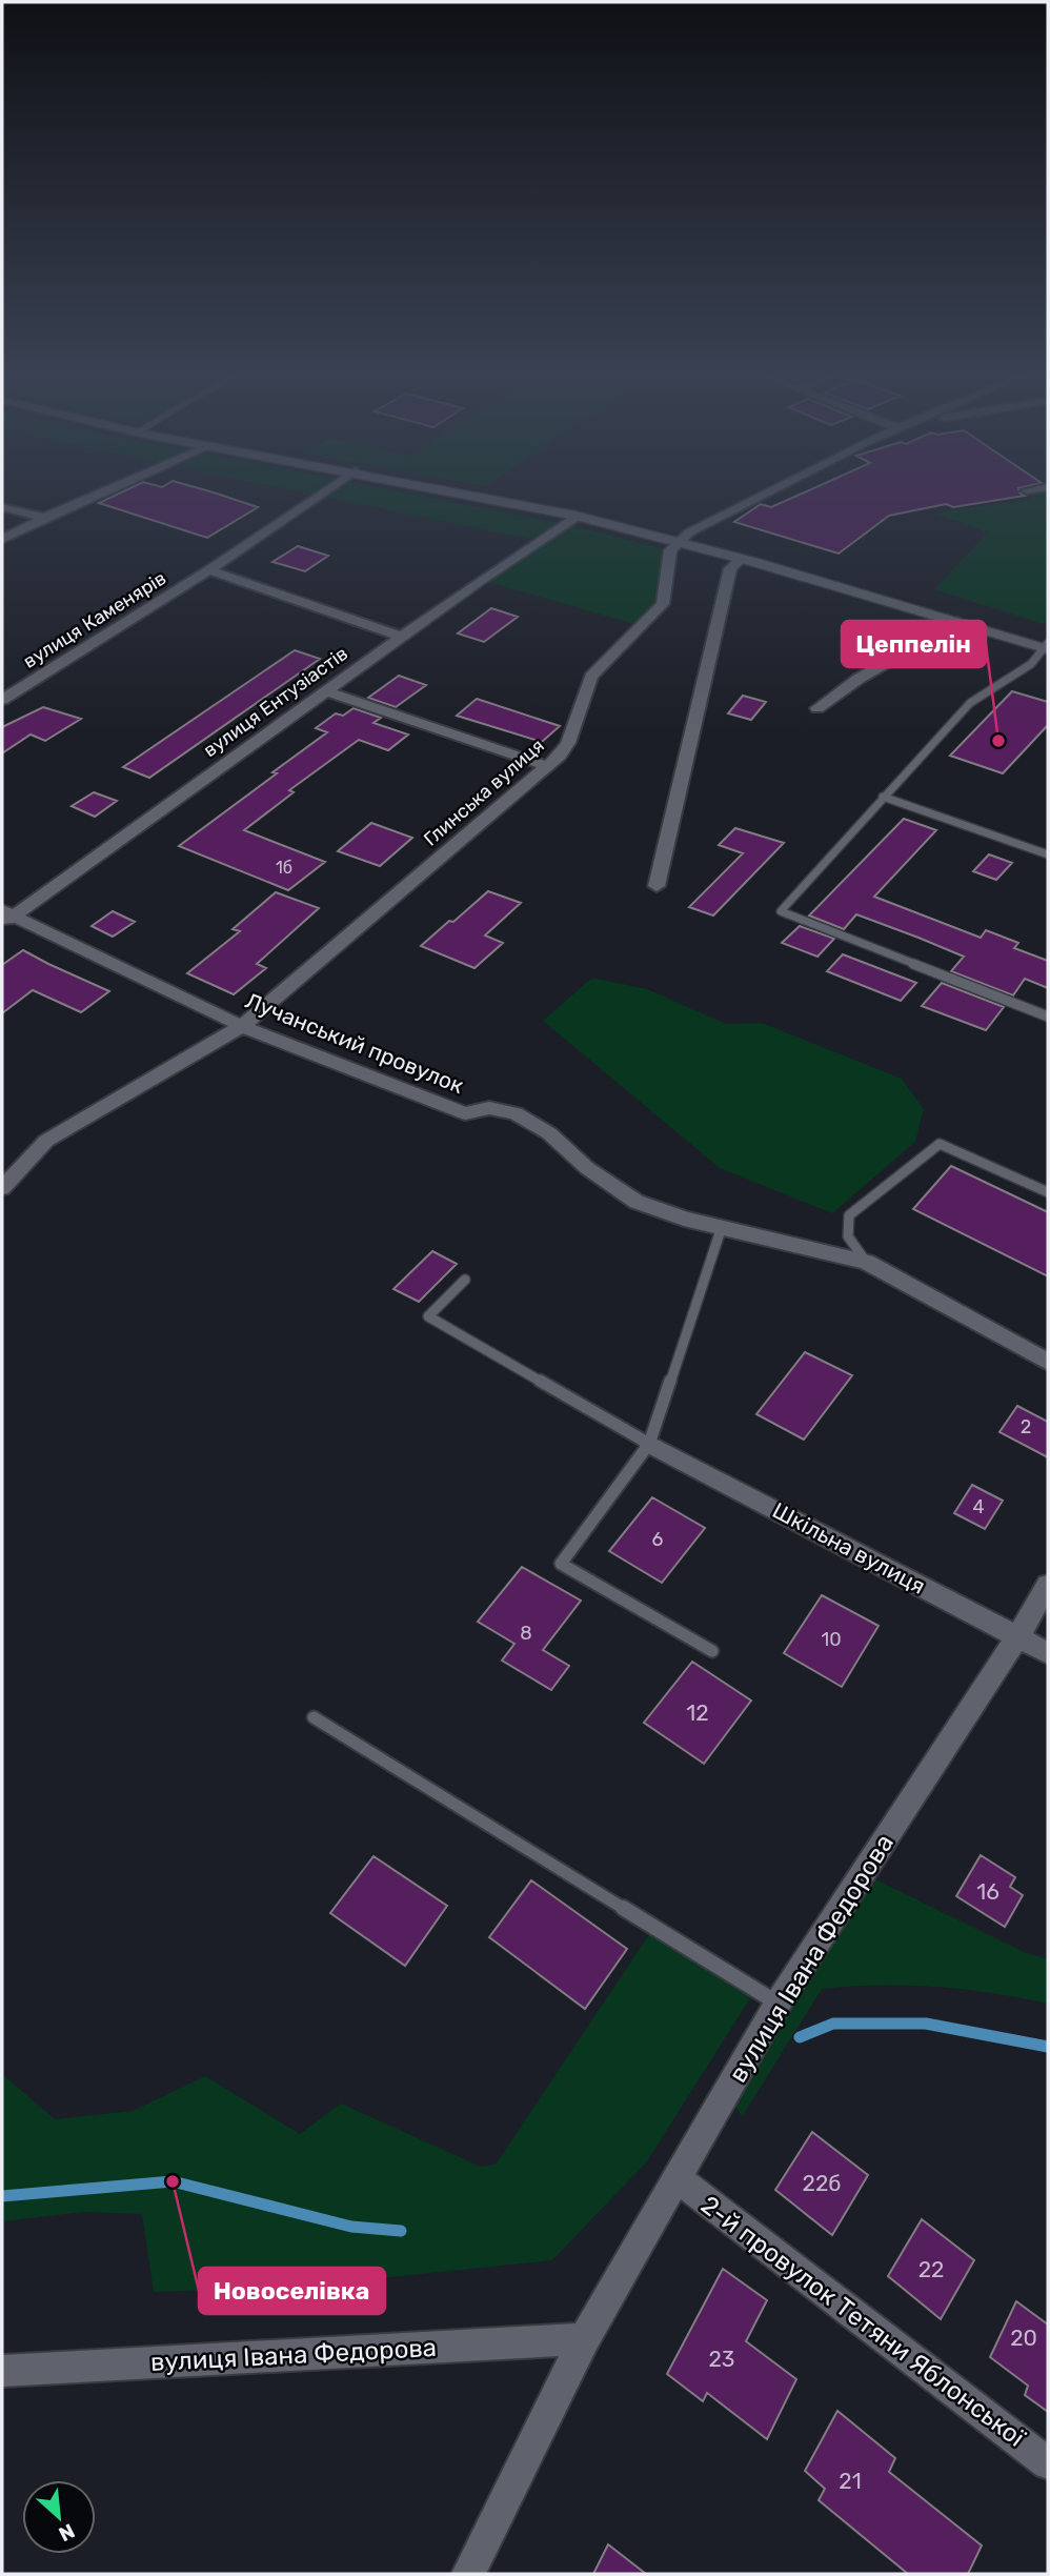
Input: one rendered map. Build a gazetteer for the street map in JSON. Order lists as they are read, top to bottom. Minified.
{"streets":{"street":["вулиця Каменярів","вулиця Ентузіастів","Глинська вулиця","Лучанський провулок","Шкільна вулиця","вулиця Івана Федорова","2-й провулок Тетяни Яблонської"]},"crossings":[["вулиця Ентузіастів","Лучанський провулок"],["Глинська вулиця","Лучанський провулок"],["Шкільна вулиця","вулиця Івана Федорова"],["вулиця Івана Федорова","2-й провулок Тетяни Яблонської"]],"places":["Цеппелін","Новоселівка"],"house_numbers":["1б","2","4","6","8","10","12","16","22б","22","20","23","21"],"north":"bottom right"}
